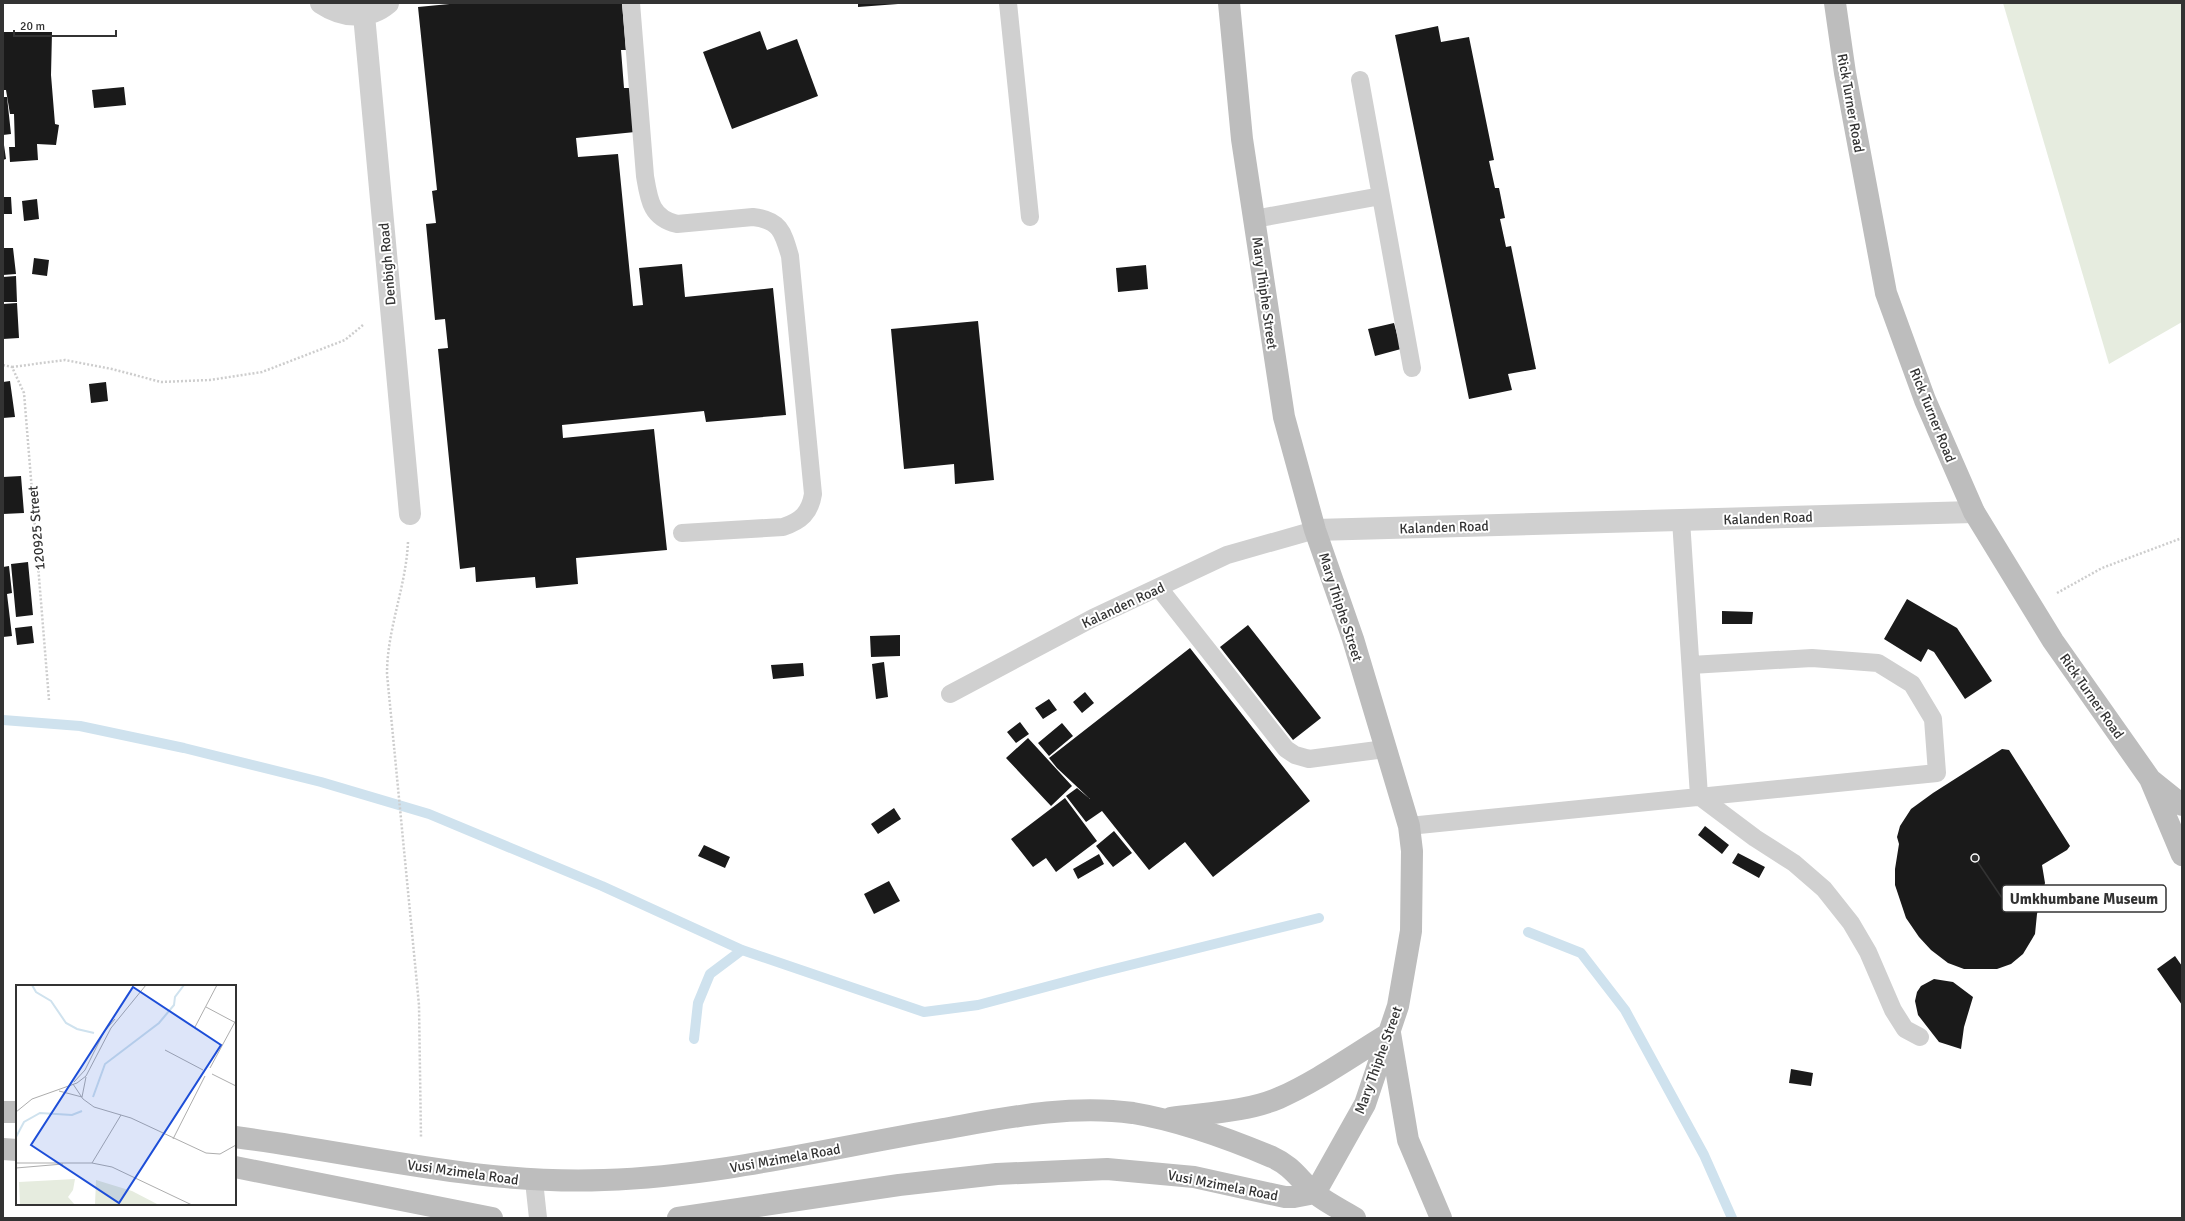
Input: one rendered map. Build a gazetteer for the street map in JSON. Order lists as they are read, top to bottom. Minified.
{"streets":{"main road":["Rick Turner Road","Mary Thiphe Street","Vusi Mzimela Road"],"street":["Denbigh Road","Kalanden Road"],"path":["120925 Street"]},"crossings":[["Rick Turner Road","Kalanden Road"],["Mary Thiphe Street","Kalanden Road"],["Mary Thiphe Street","Vusi Mzimela Road"]],"places":["Umkhumbane Museum"],"scale_bar":"20 m"}
